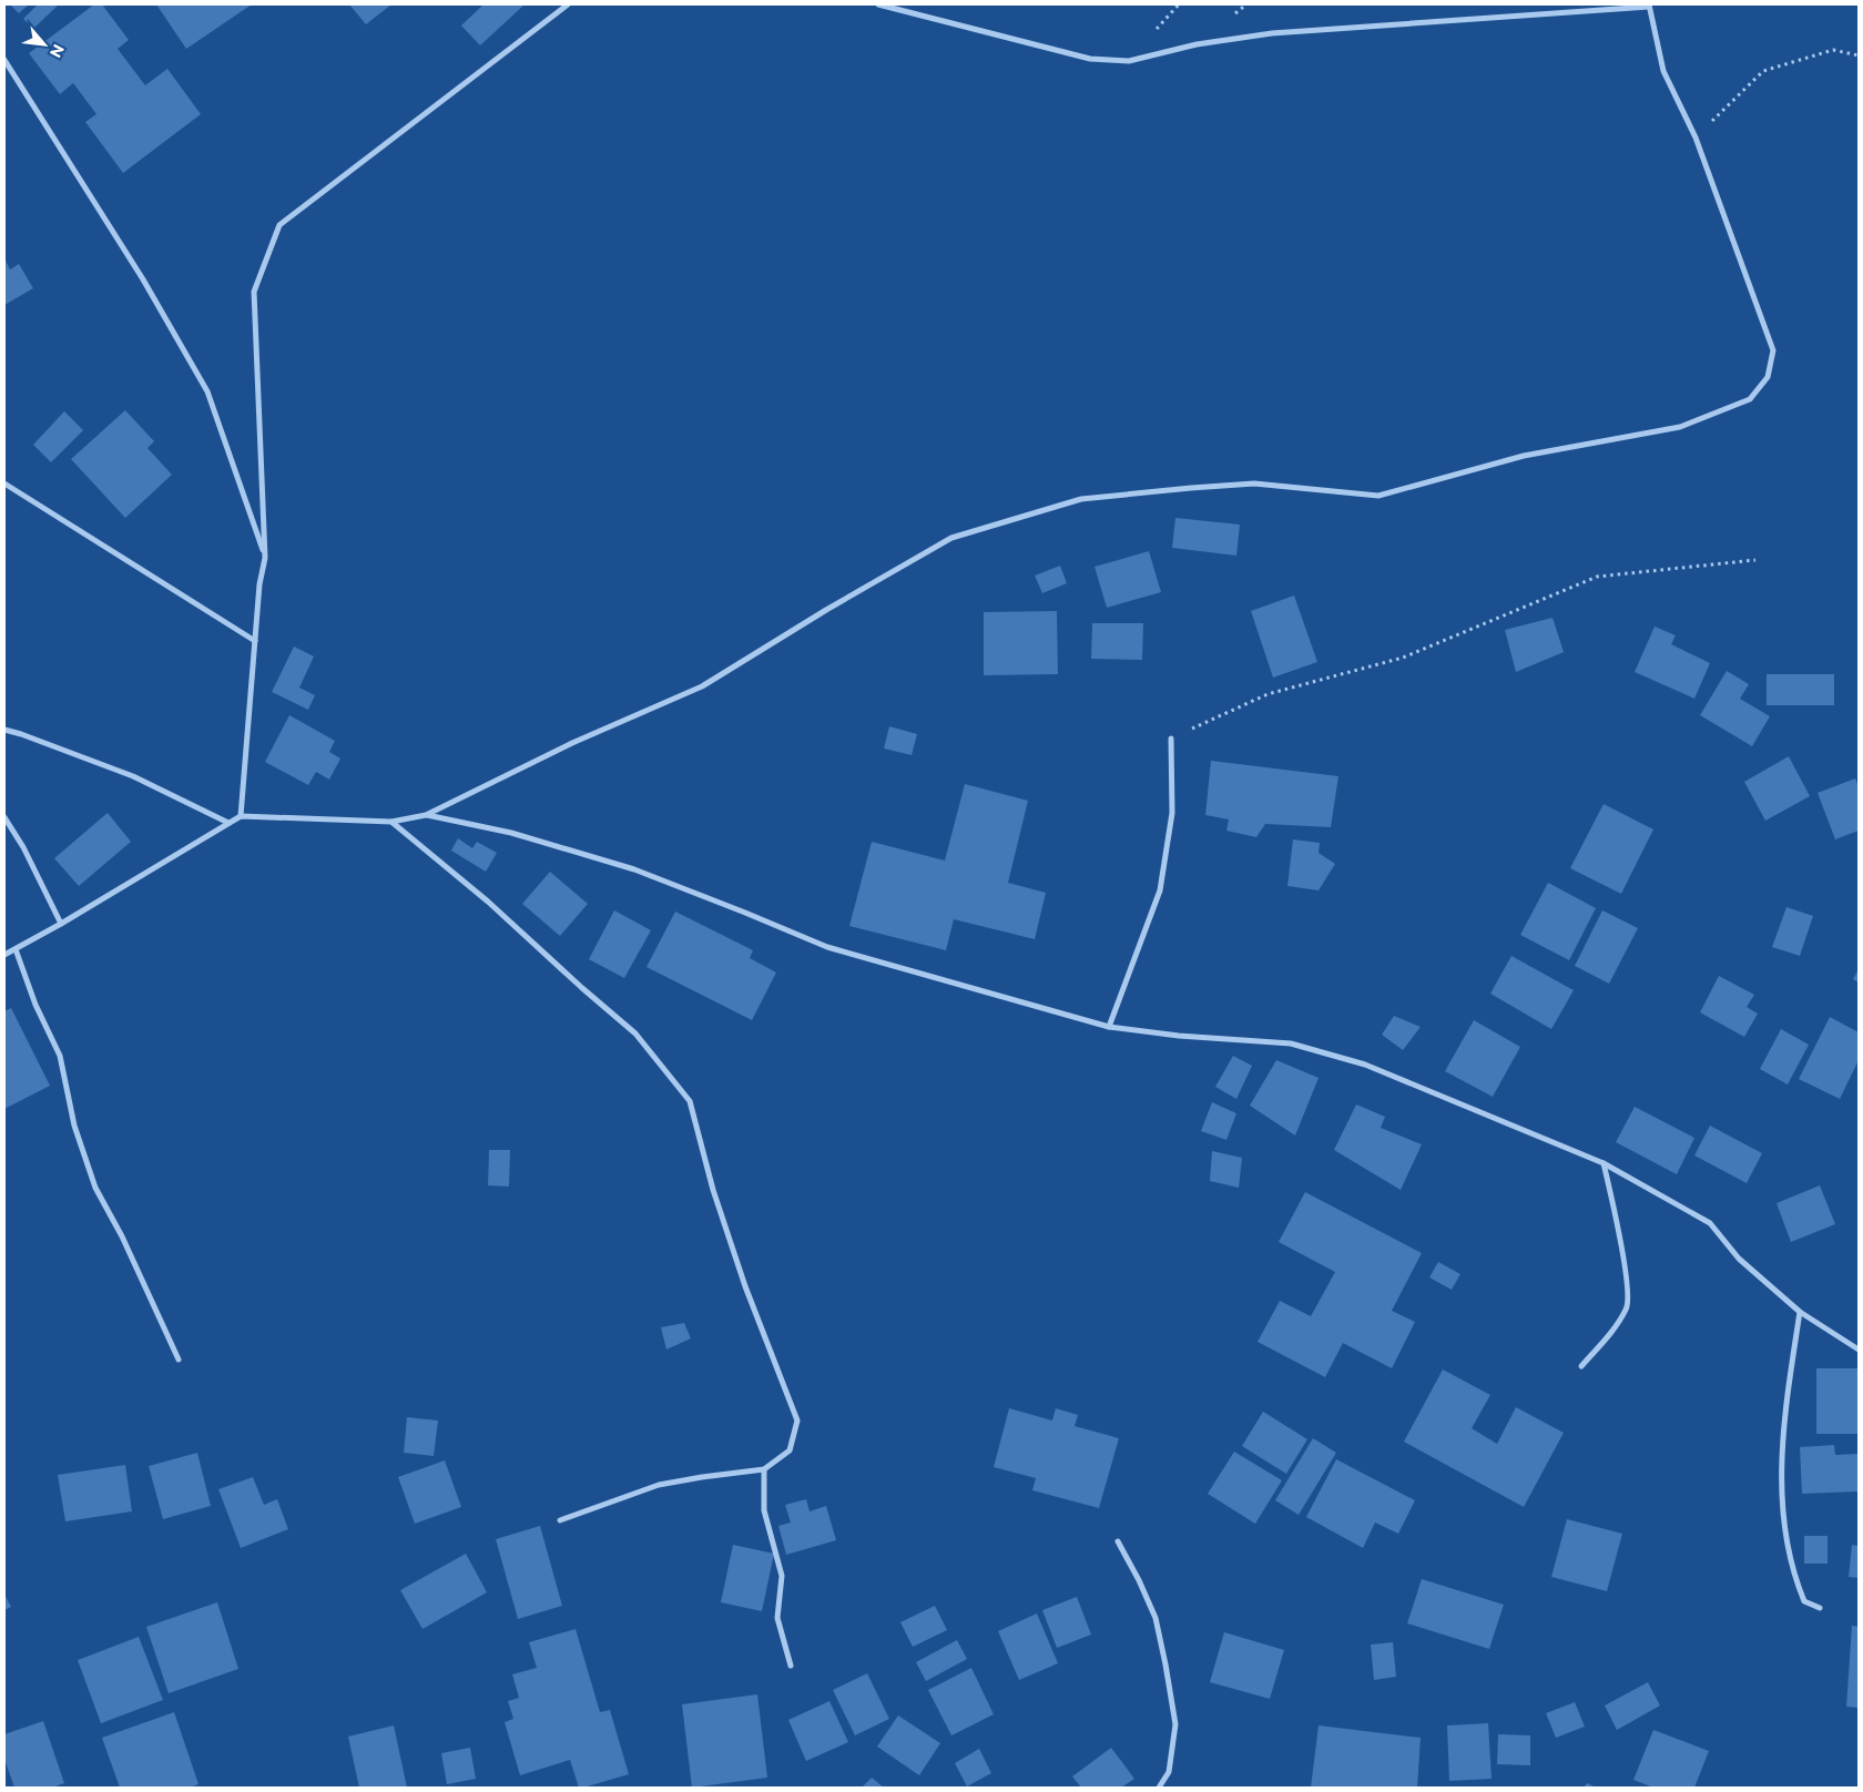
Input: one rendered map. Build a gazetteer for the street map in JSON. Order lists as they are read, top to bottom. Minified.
{"north":"bottom right"}
